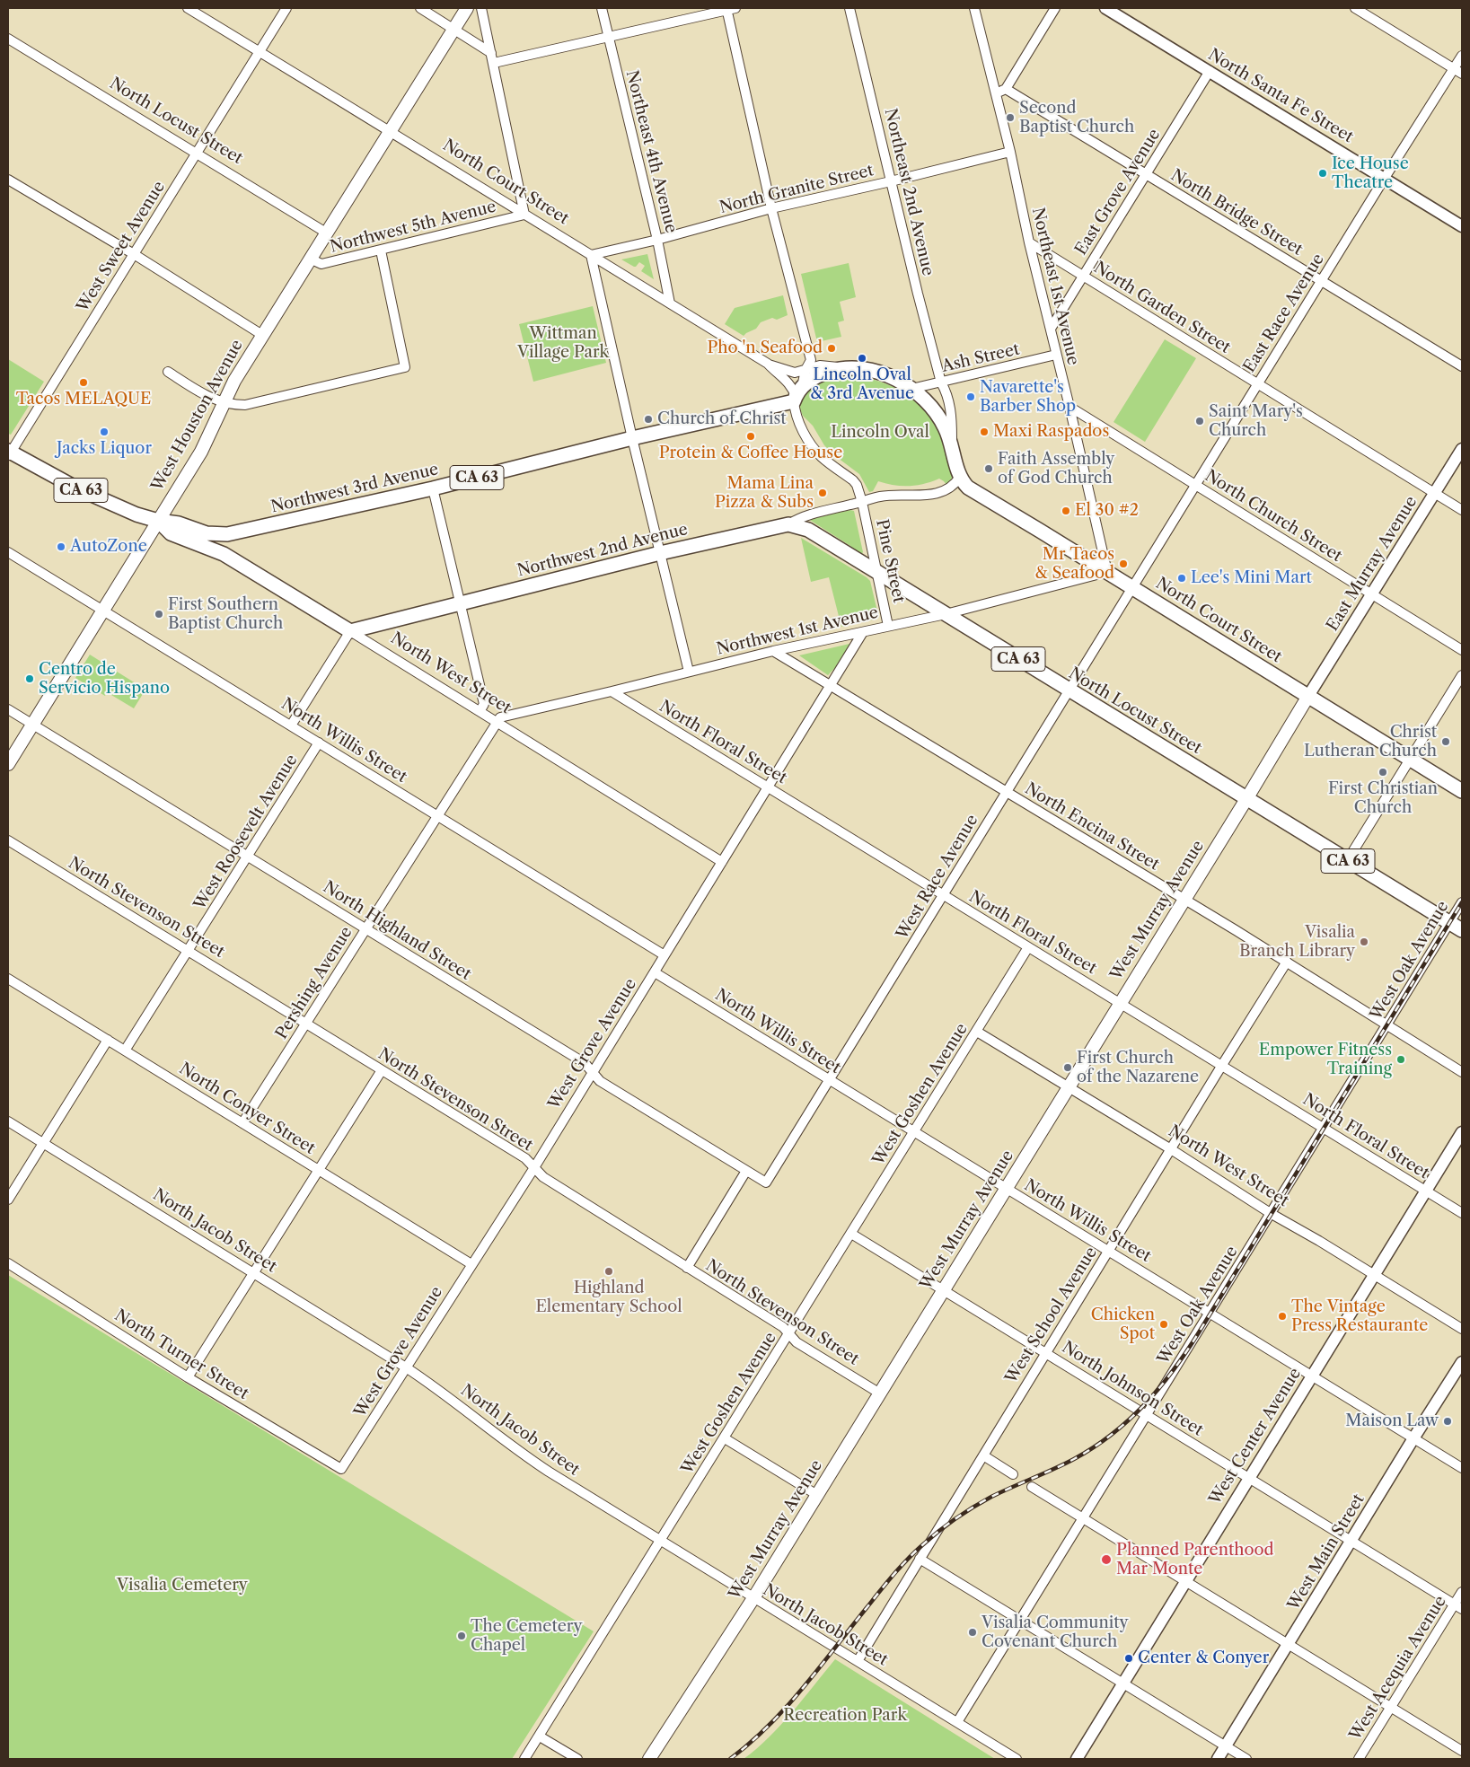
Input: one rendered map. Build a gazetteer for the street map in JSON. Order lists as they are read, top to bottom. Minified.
{"streets":{"main road":["North Locust Street","North Court Street","West Houston Avenue","CA 63","Northwest 3rd Avenue","Northwest 2nd Avenue","North West Street","West Murray Avenue"],"street":["North Santa Fe Street","Northeast 4th Avenue","North Granite Street","Northeast 2nd Avenue","East Grove Avenue","North Bridge Street","Northwest 5th Avenue","West Sweet Avenue","Northeast 1st Avenue","North Garden Street","East Race Avenue","Ash Street","North Church Street","Pine Street","East Murray Avenue","Northwest 1st Avenue","North Willis Street","North Floral Street","North Encina Street","West Roosevelt Avenue","West Race Avenue","North Stevenson Street","North Highland Street","West Oak Avenue","Pershing Avenue","West Grove Avenue","West Goshen Avenue","North Conyer Street","North Jacob Street","West School Avenue","North Turner Street","North Johnson Street","West Center Avenue","West Main Street","West Acequia Avenue"]},"crossings":[["North Santa Fe Street","East Grove Avenue"],["North Santa Fe Street","East Race Avenue"],["North Locust Street","West Sweet Avenue"],["North Locust Street","West Houston Avenue"],["North Locust Street","Northwest 2nd Avenue"],["North Locust Street","Pine Street"],["North Locust Street","Northwest 1st Avenue"],["North Locust Street","West Race Avenue"],["North Locust Street","West Murray Avenue"],["North Locust Street","West Oak Avenue"],["Northeast 4th Avenue","North Court Street"],["Northeast 4th Avenue","North Granite Street"],["North Court Street","North Granite Street"],["North Court Street","Northwest 5th Avenue"],["North Court Street","West Sweet Avenue"],["North Court Street","Northeast 1st Avenue"],["North Court Street","East Race Avenue"],["North Court Street","West Houston Avenue"],["North Court Street","CA 63"],["North Court Street","Northwest 3rd Avenue"],["North Court Street","East Murray Avenue"],["North Court Street","Northwest 1st Avenue"],["North Court Street","West Race Avenue"],["North Court Street","West Murray Avenue"],["North Granite Street","Northeast 2nd Avenue"],["North Granite Street","Northeast 1st Avenue"],["Northeast 2nd Avenue","Ash Street"],["Northeast 2nd Avenue","CA 63"],["East Grove Avenue","North Bridge Street"],["East Grove Avenue","Northeast 1st Avenue"],["East Grove Avenue","North Garden Street"],["North Bridge Street","East Race Avenue"],["Northwest 5th Avenue","West Houston Avenue"],["West Sweet Avenue","CA 63"],["Northeast 1st Avenue","North Garden Street"],["Northeast 1st Avenue","Ash Street"],["Northeast 1st Avenue","North Church Street"],["Northeast 1st Avenue","Northwest 1st Avenue"],["North Garden Street","East Race Avenue"],["North Garden Street","East Murray Avenue"],["East Race Avenue","North Church Street"],["East Race Avenue","West Race Avenue"],["Ash Street","CA 63"],["West Houston Avenue","CA 63"],["West Houston Avenue","Northwest 3rd Avenue"],["West Houston Avenue","North West Street"],["West Houston Avenue","North Willis Street"],["West Houston Avenue","North Highland Street"],["CA 63","Northwest 3rd Avenue"],["CA 63","North West Street"],["Northwest 3rd Avenue","North West Street"],["North Church Street","East Murray Avenue"],["Northwest 2nd Avenue","Pine Street"],["Northwest 2nd Avenue","North West Street"],["Pine Street","Northwest 1st Avenue"],["East Murray Avenue","West Murray Avenue"],["Northwest 1st Avenue","North West Street"],["Northwest 1st Avenue","North Floral Street"],["Northwest 1st Avenue","North Encina Street"],["Northwest 1st Avenue","Pershing Avenue"],["Northwest 1st Avenue","West Grove Avenue"],["North West Street","West Murray Avenue"],["North West Street","West Oak Avenue"],["North West Street","Pershing Avenue"],["North West Street","West Grove Avenue"],["North West Street","West Goshen Avenue"],["North West Street","West School Avenue"],["North West Street","West Center Avenue"],["North Willis Street","West Roosevelt Avenue"],["North Willis Street","West Race Avenue"],["North Willis Street","West Murray Avenue"],["North Willis Street","West Oak Avenue"],["North Willis Street","Pershing Avenue"],["North Willis Street","West Grove Avenue"],["North Willis Street","West Goshen Avenue"],["North Willis Street","West School Avenue"],["North Willis Street","West Center Avenue"],["North Willis Street","West Main Street"],["North Floral Street","West Race Avenue"],["North Floral Street","West Murray Avenue"],["North Floral Street","West Oak Avenue"],["North Floral Street","West Grove Avenue"],["North Floral Street","West Goshen Avenue"],["North Floral Street","West School Avenue"],["North Floral Street","West Center Avenue"],["North Encina Street","West Race Avenue"],["North Encina Street","West Murray Avenue"],["North Encina Street","West Oak Avenue"],["North Encina Street","West Grove Avenue"],["North Encina Street","West School Avenue"],["West Roosevelt Avenue","North Stevenson Street"],["West Roosevelt Avenue","North Highland Street"],["West Roosevelt Avenue","North Conyer Street"],["West Race Avenue","North Highland Street"],["North Stevenson Street","West Murray Avenue"],["North Stevenson Street","Pershing Avenue"],["North Stevenson Street","West Grove Avenue"],["North Stevenson Street","West Goshen Avenue"],["West Murray Avenue","North Jacob Street"],["West Murray Avenue","North Johnson Street"],["North Highland Street","Pershing Avenue"],["North Highland Street","West Grove Avenue"],["West Oak Avenue","North Jacob Street"],["West Oak Avenue","North Johnson Street"],["Pershing Avenue","North Conyer Street"],["West Grove Avenue","North Conyer Street"],["West Grove Avenue","North Jacob Street"],["West Grove Avenue","North Turner Street"],["West Goshen Avenue","North Jacob Street"],["West Goshen Avenue","North Johnson Street"],["North Jacob Street","West School Avenue"],["West School Avenue","North Johnson Street"],["North Johnson Street","West Center Avenue"],["North Johnson Street","West Main Street"],["North Johnson Street","West Acequia Avenue"]],"parks":["Wittman Village Park","Lincoln Oval","Visalia Cemetery","Recreation Park"],"places":["Second Baptist Church","Ice House Theatre","Pho 'n Seafood","Lincoln Oval & 3rd Avenue","Tacos MELAQUE","Navarette's Barber Shop","Church of Christ","Saint Mary's Church","Jacks Liquor","Maxi Raspados","Protein & Coffee House","Faith Assembly of God Church","Mama Lina Pizza & Subs","El 30 #2","AutoZone","Mr Tacos & Seafood","Lee's Mini Mart","First Southern Baptist Church","Centro de Servicio Hispano","Christ Lutheran Church","First Christian Church","Visalia Branch Library","Empower Fitness Training","First Church of the Nazarene","Highland Elementary School","The Vintage Press Restaurante","Chicken Spot","Maison Law","Planned Parenthood Mar Monte","Visalia Community Covenant Church","The Cemetery Chapel","Center & Conyer"]}
